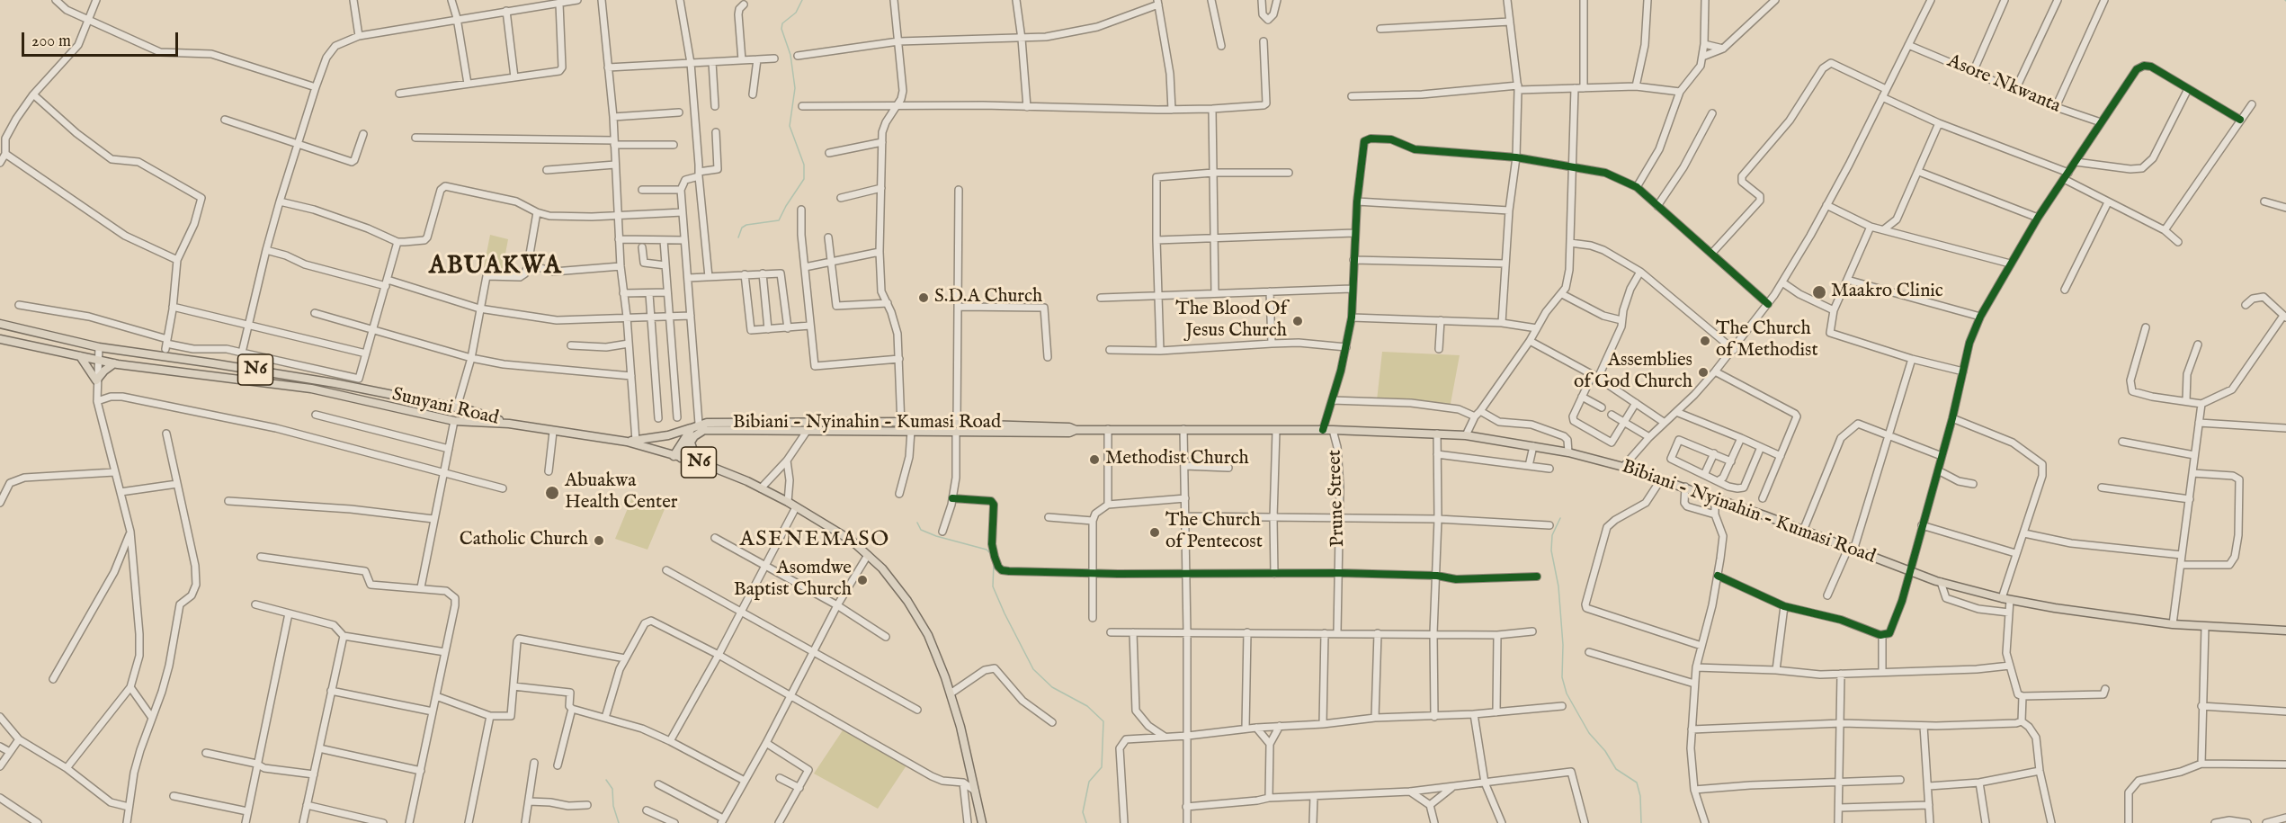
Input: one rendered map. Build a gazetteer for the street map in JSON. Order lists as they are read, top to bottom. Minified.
{"streets":{"main road":["N6","Sunyani Road","Bibiani - Nyinahin - Kumasi Road"],"street":["Asore Nkwanta","Prune Street"]},"crossings":[["N6","Sunyani Road"],["N6","Bibiani - Nyinahin - Kumasi Road"],["Bibiani - Nyinahin - Kumasi Road","Prune Street"]],"districts":["ABUAKWA","ASENEMASO"],"places":["Maakro Clinic","S.D.A Church","The Blood Of Jesus Church","The Church of Methodist","Assemblies of God Church","Methodist Church","Abuakwa Health Center","The Church of Pentecost","Catholic Church","Asomdwe Baptist Church"],"scale_bar":"200 m"}
